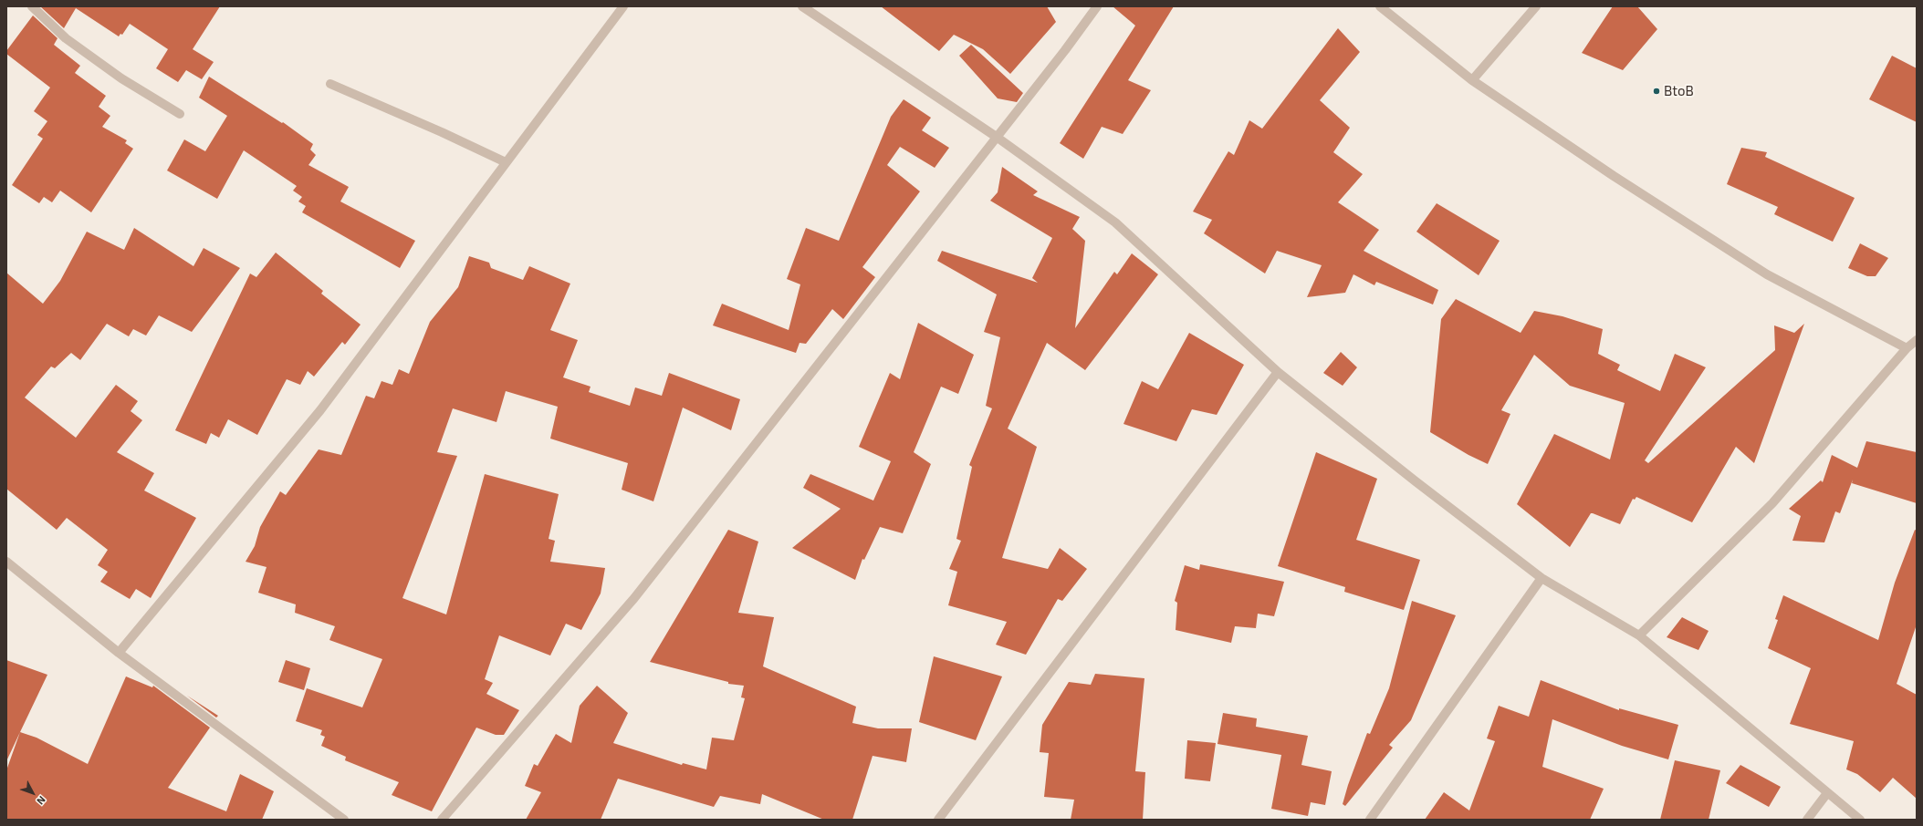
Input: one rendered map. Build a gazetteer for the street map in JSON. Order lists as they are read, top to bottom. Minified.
{"places":["BtoB"],"north":"bottom right"}
